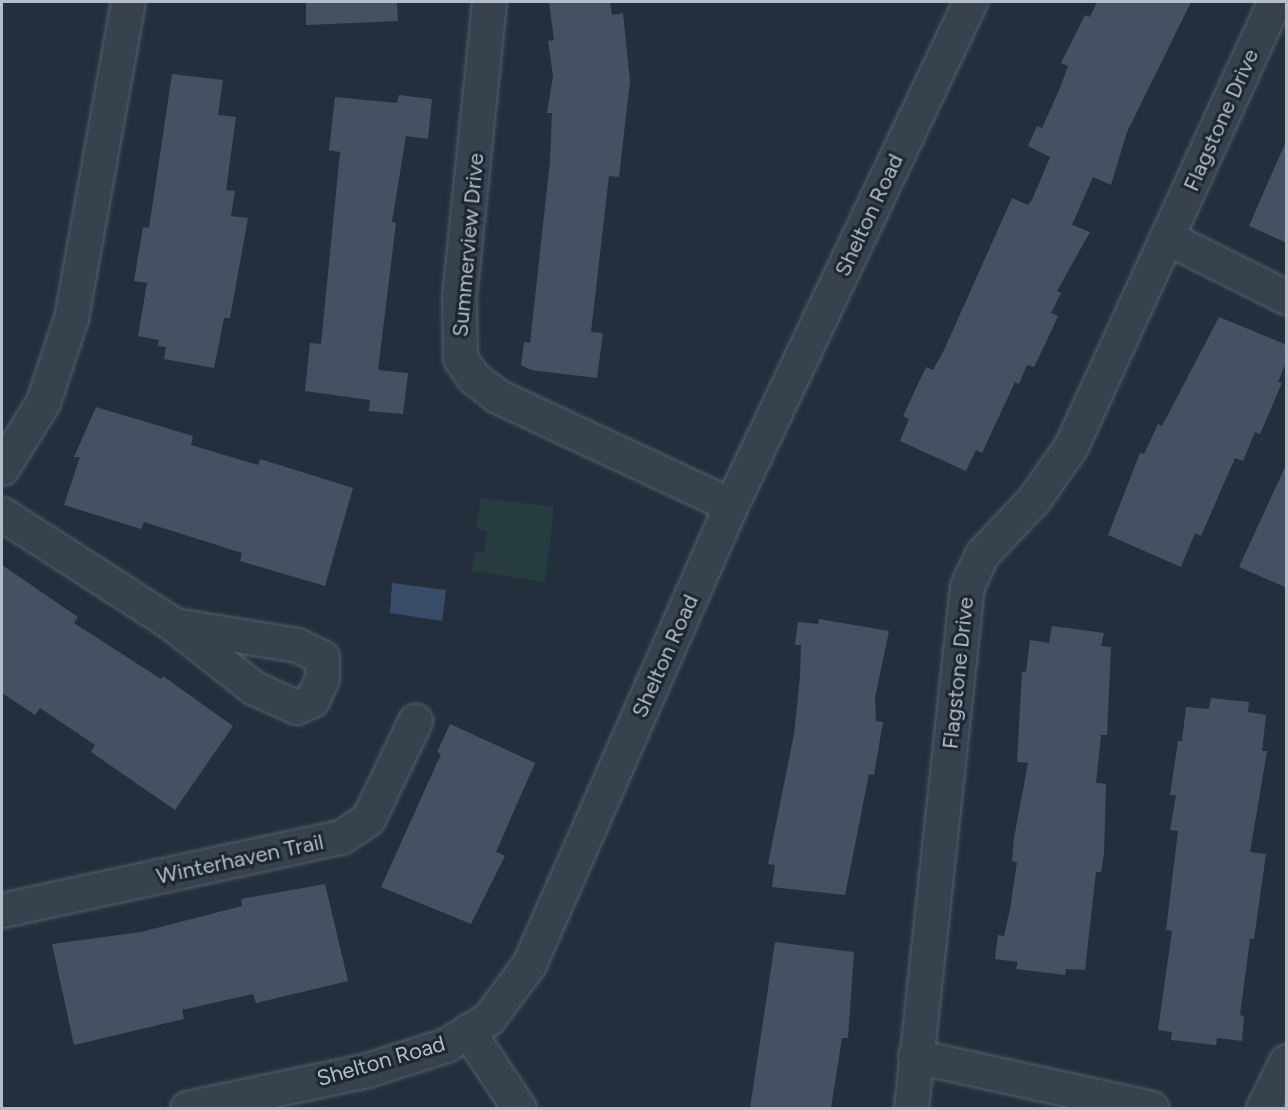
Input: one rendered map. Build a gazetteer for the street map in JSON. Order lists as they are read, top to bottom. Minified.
{"streets":{"street":["Flagstone Drive","Shelton Road","Summerview Drive","Winterhaven Trail"]},"crossings":[["Shelton Road","Summerview Drive"]]}
